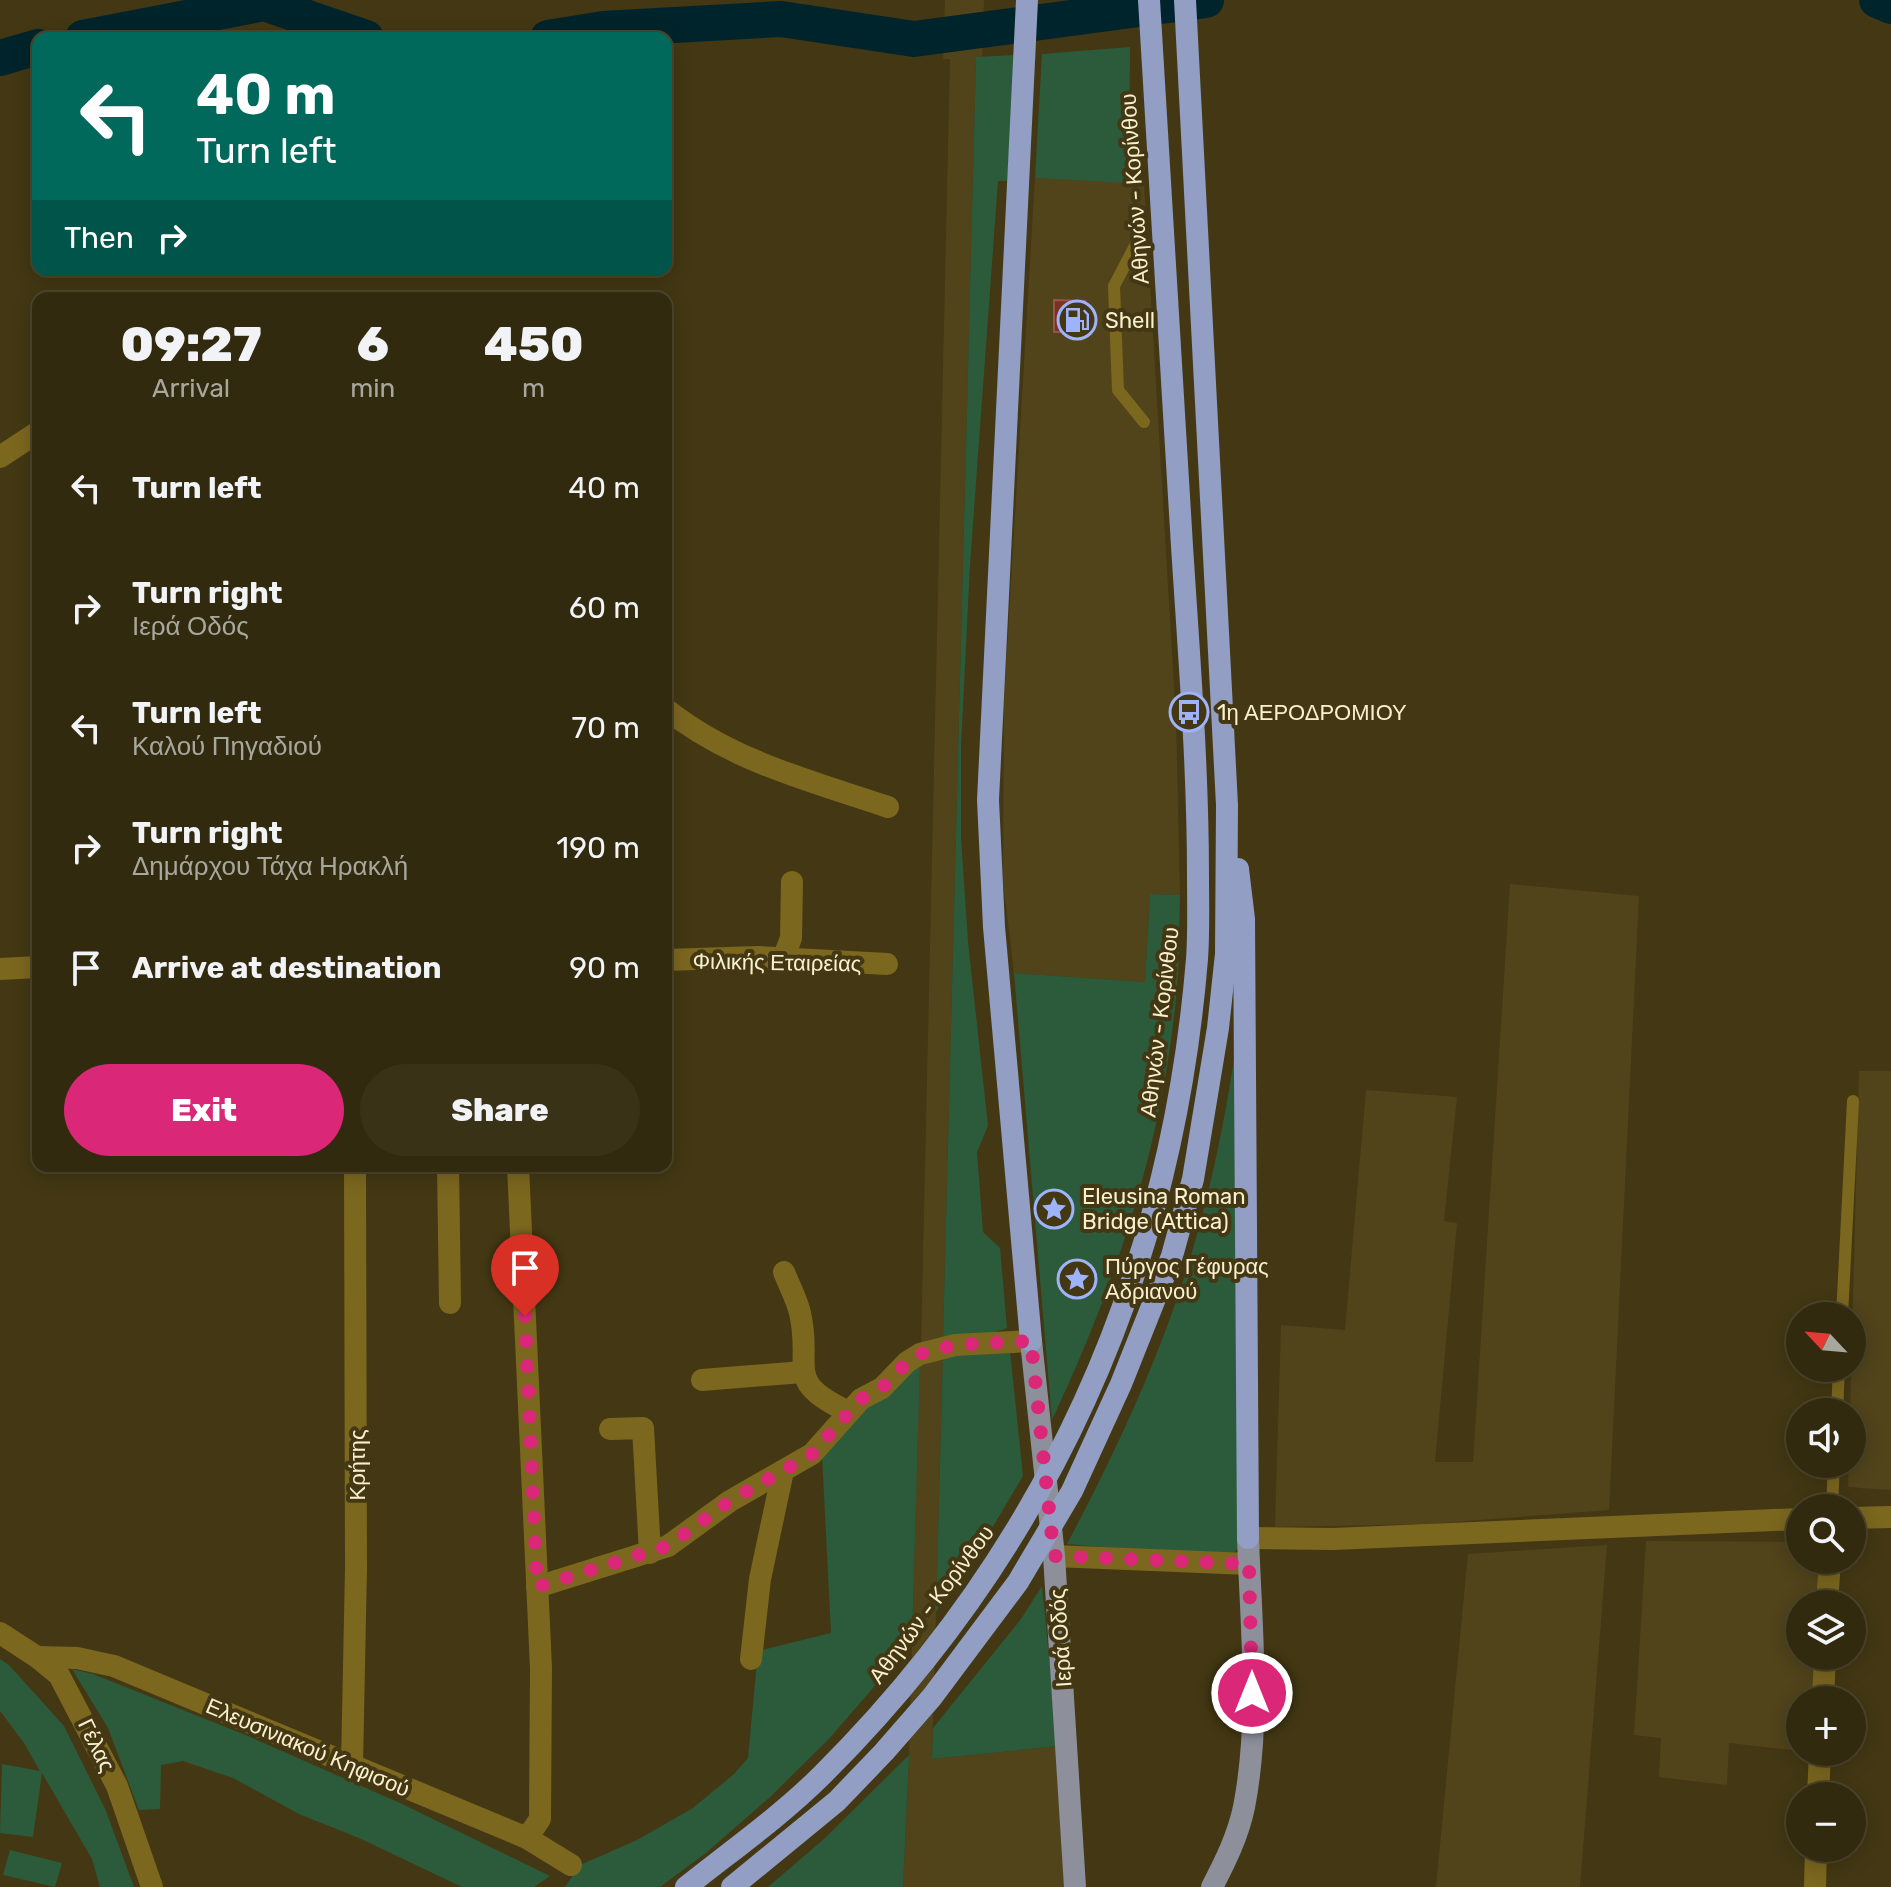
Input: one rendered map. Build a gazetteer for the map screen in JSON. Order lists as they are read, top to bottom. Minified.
{"streets":{"highway":["Αθηνών - Κορίνθου"],"main road":["Ιερά Οδός"],"street":["Φιλικής Εταιρείας","Κρήτης","Γέλας","Ελευσινιακού Κηφισού"]},"crossings":[["Κρήτης","Ελευσινιακού Κηφισού"],["Γέλας","Ελευσινιακού Κηφισού"]],"places":{"fuel station":["Shell"],"bus stop":["1η ΑΕΡΟΔΡΟΜΙΟΥ"],"place":["Eleusina Roman Bridge (Attica)","Πύργος Γέφυρας Αδριανού"]},"north":"top left","page":{"turn":["40 m","Turn left"],"then":"Then","eta":["09:27","Arrival","6","min","450","m"],"list":[{"name":"Turn left","value":"40 m"},{"name":"Turn right","note":"Ιερά Οδός","value":"60 m"},{"name":"Turn left","note":"Καλού Πηγαδιού","value":"70 m"},{"name":"Turn right","note":"Δημάρχου Τάχα Ηρακλή","value":"190 m"},{"name":"Arrive at destination","value":"90 m"}],"buttons":["Exit","Share"],"map_buttons":["+","−"]}}
